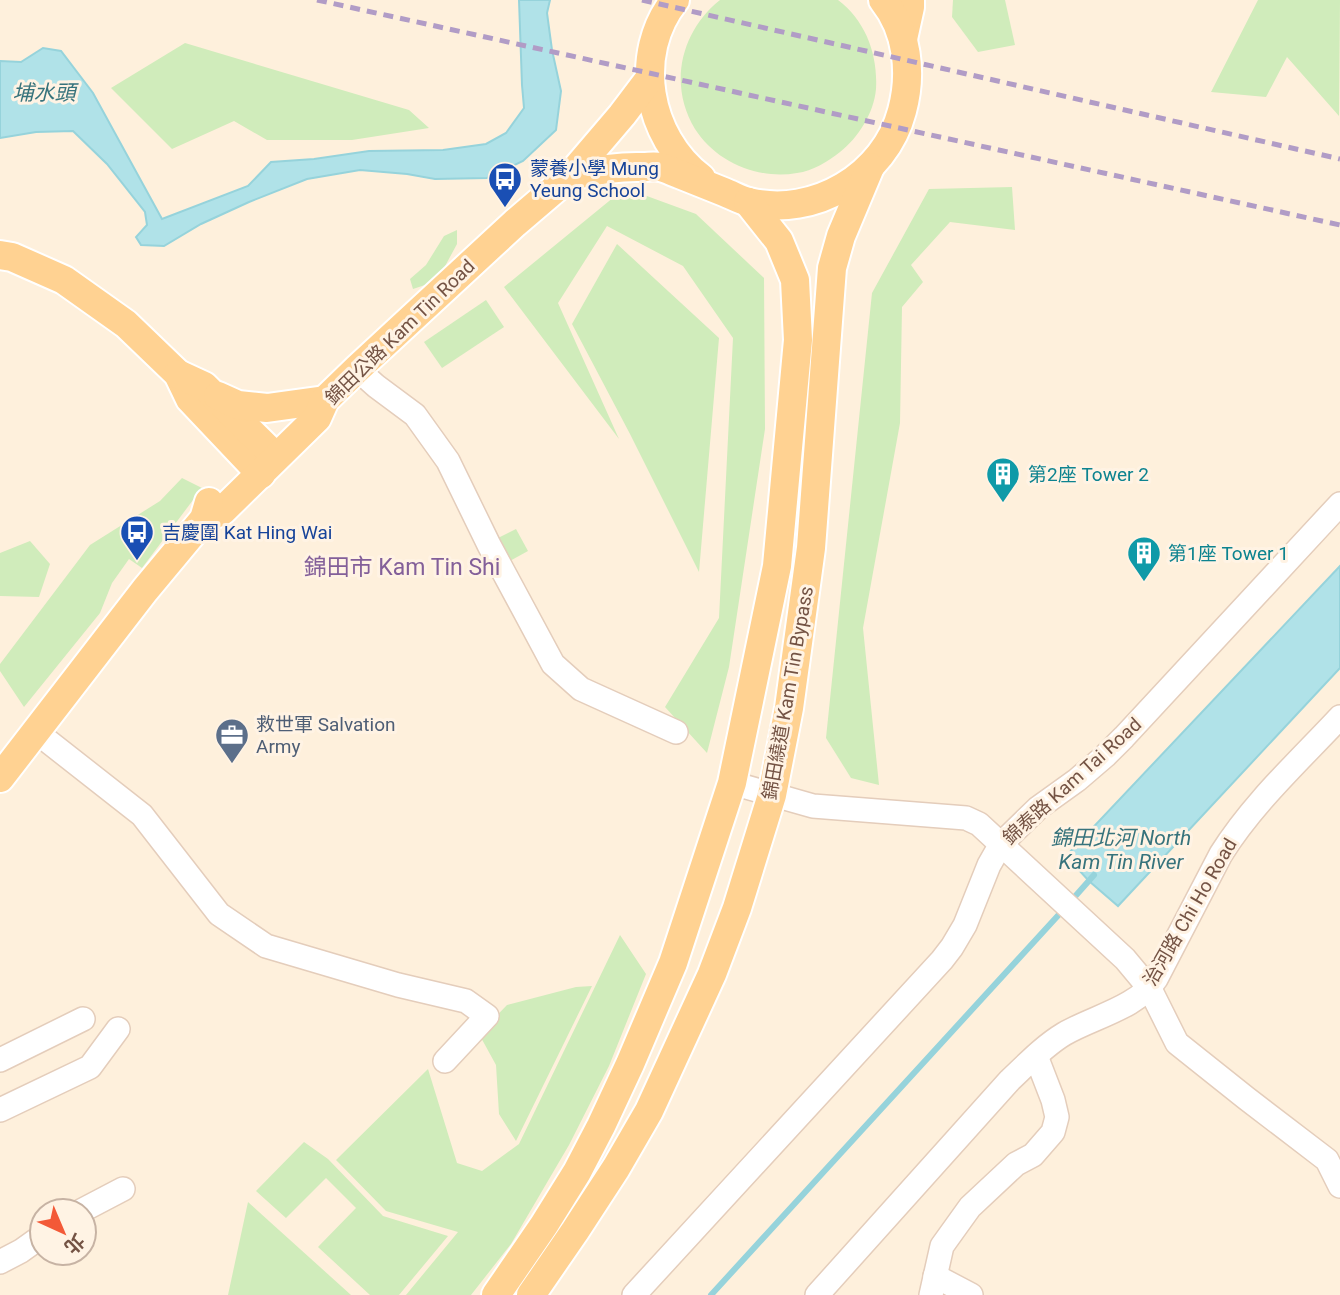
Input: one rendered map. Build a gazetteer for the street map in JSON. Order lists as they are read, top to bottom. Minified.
{"streets":{"main road":["錦田公路 Kam Tin Road","錦田繞道 Kam Tin Bypass"],"street":["錦泰路 Kam Tai Road","治河路 Chi Ho Road"]},"crossings":[["錦田公路 Kam Tin Road","錦田繞道 Kam Tin Bypass"]],"districts":["錦田市 Kam Tin Shi"],"water":["埔水頭","錦田北河 North Kam Tin River"],"places":{"bus stop":["蒙養小學 Mung Yeung School","吉慶圍 Kat Hing Wai"],"building":["第2座 Tower 2","第1座 Tower 1"],"office":["救世軍 Salvation Army"]},"north":"bottom right"}
